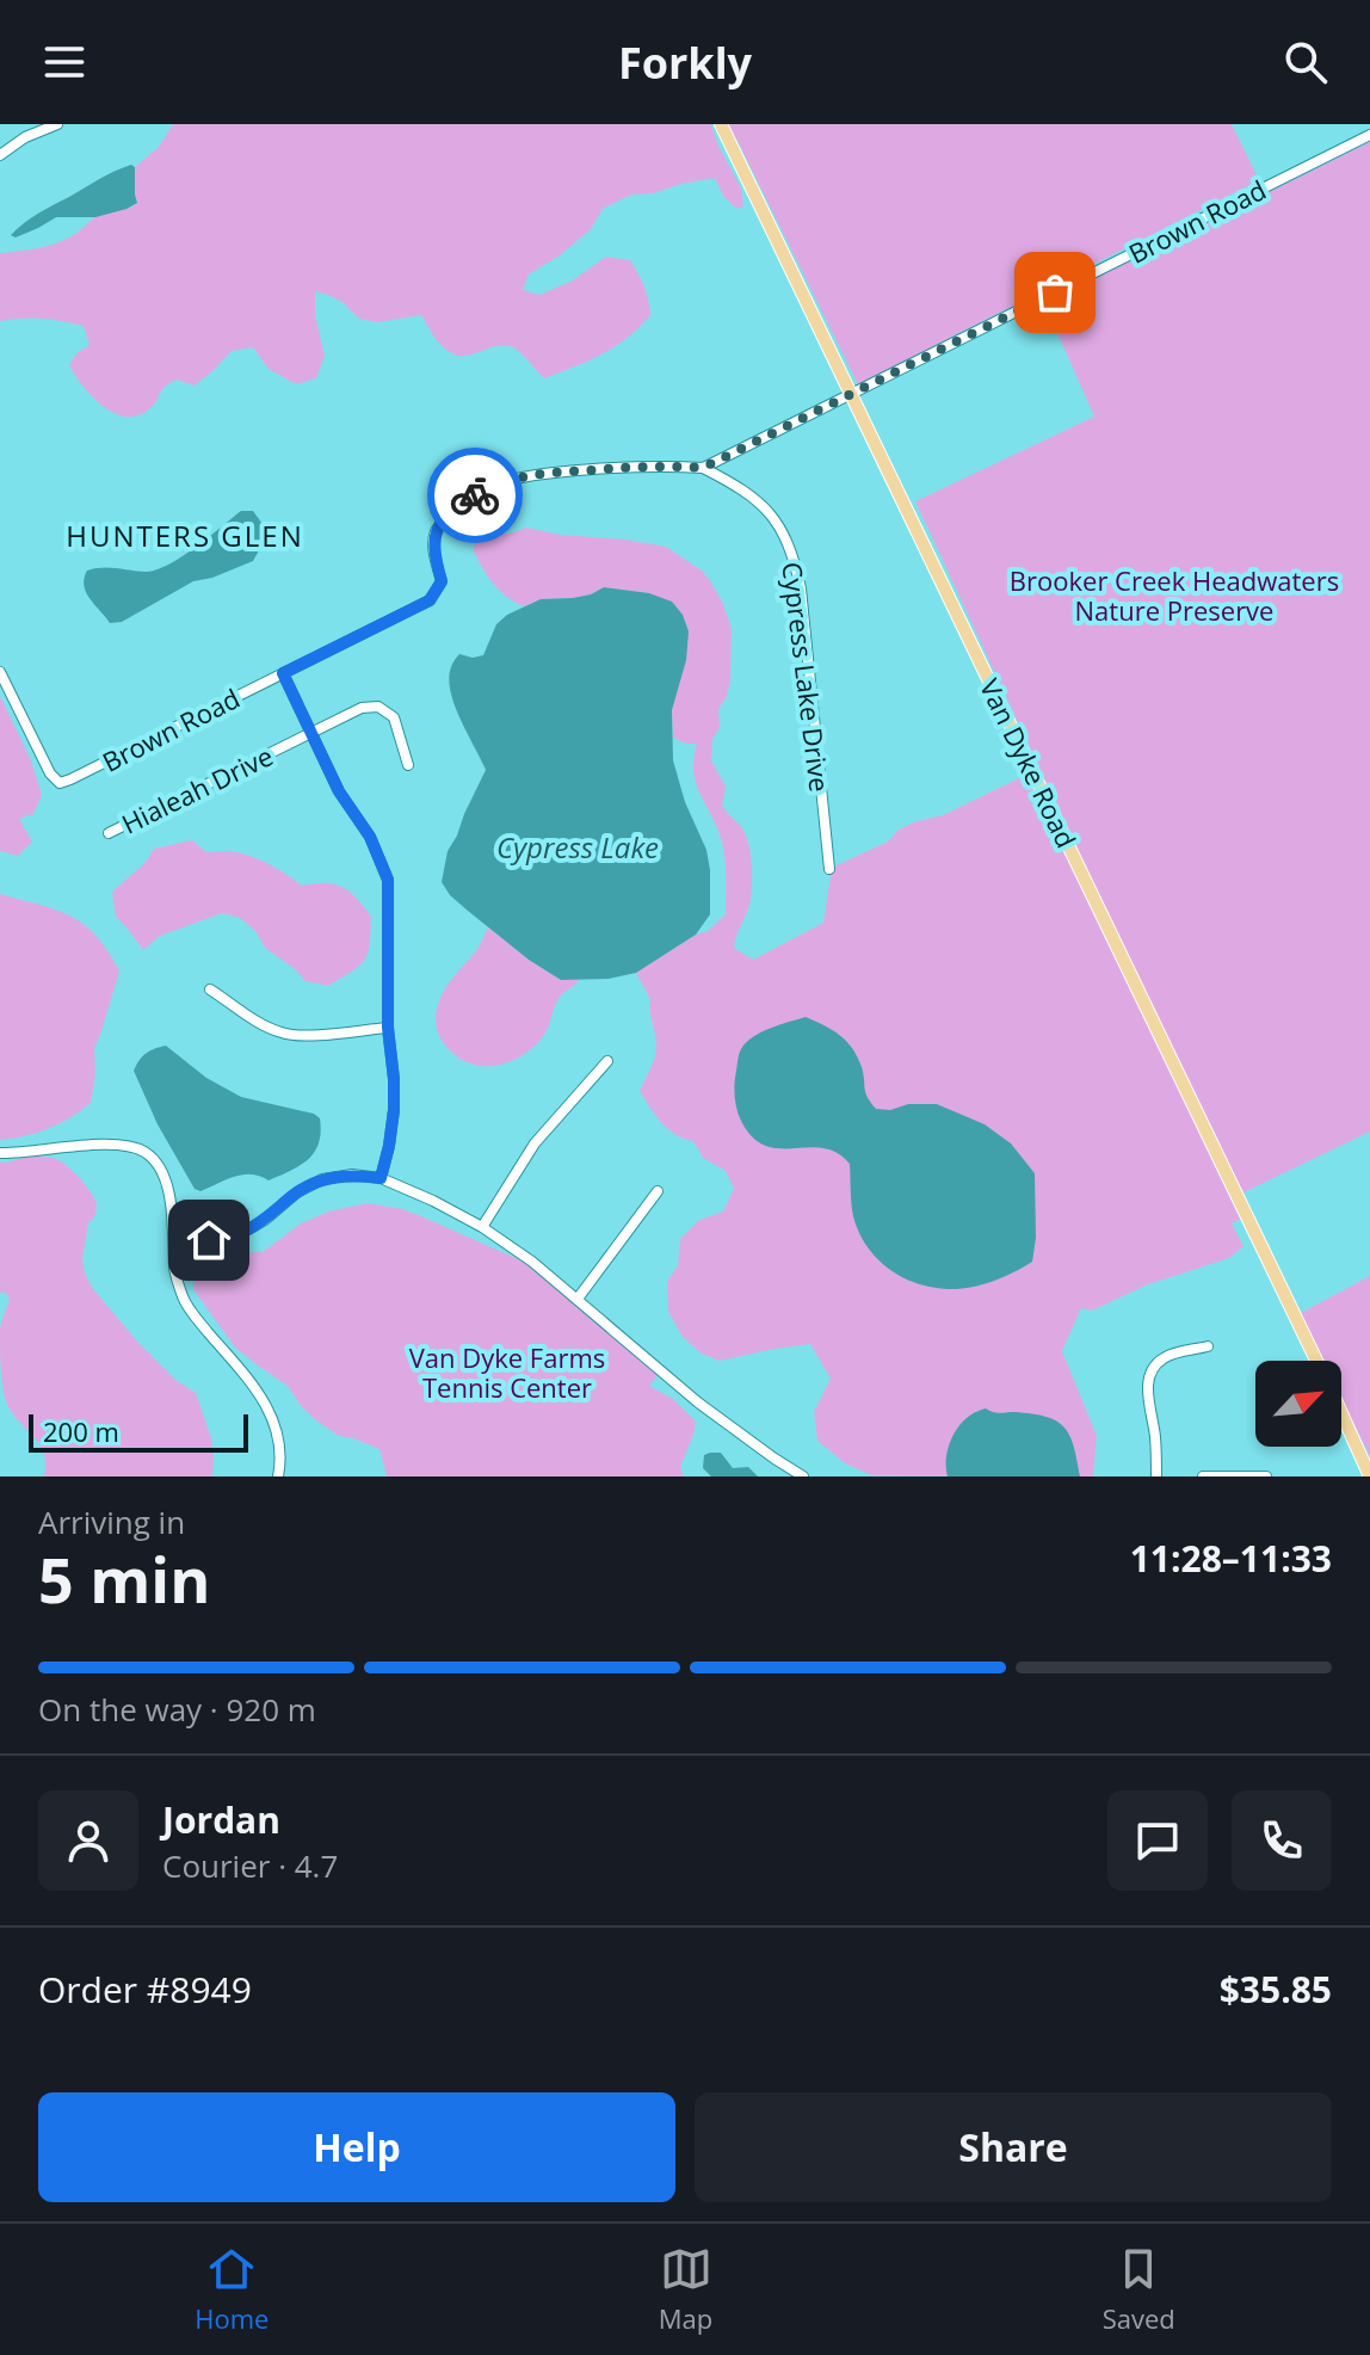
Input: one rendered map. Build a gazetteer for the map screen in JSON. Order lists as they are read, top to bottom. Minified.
{"streets":{"main road":["Van Dyke Road"],"street":["Brown Road","Cypress Lake Drive","Hialeah Drive"]},"crossings":[["Brown Road","Cypress Lake Drive"],["Brown Road","Van Dyke Road"]],"districts":["HUNTERS GLEN"],"water":["Cypress Lake"],"parks":["Brooker Creek Headwaters Nature Preserve","Van Dyke Farms Tennis Center"],"scale_bar":"200 m","north":"top right","page":{"header":"Forkly","scale":"200 m","heading":["5 min","Arriving in","11:28–11:33"],"panel":["Jordan","Courier · 4.7","Order #8949","$35.85"],"bar":"On the way · 920 m","buttons":["Help","Share"],"tabs":["Home","Map","Saved"]}}
